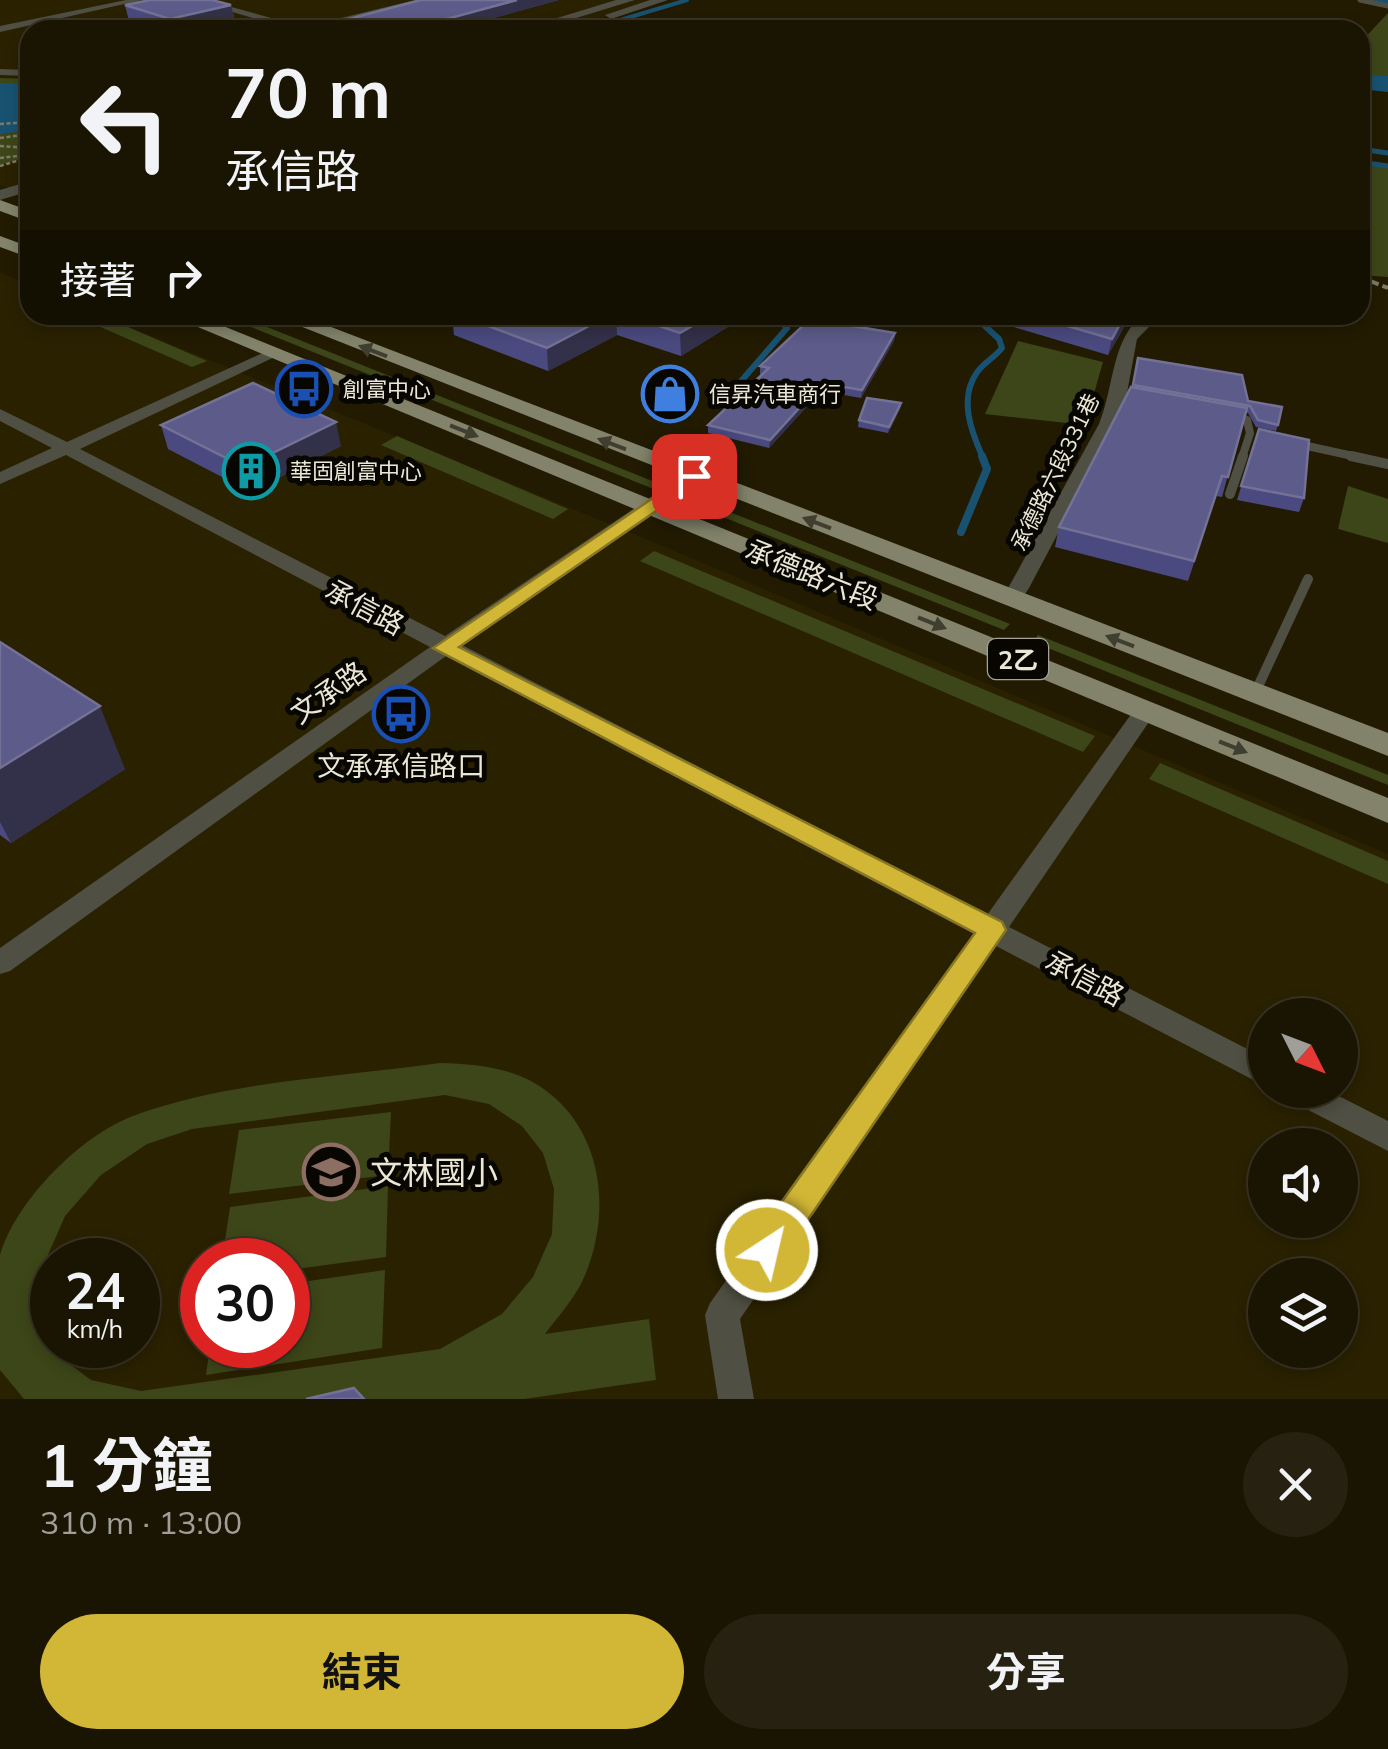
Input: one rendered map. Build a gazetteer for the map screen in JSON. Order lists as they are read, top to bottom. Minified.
{"streets":{"main road":["承德路六段","2乙"],"street":["承德路六段331巷","承信路","文承路"]},"crossings":[["承德路六段331巷","承德路六段"],["承德路六段","文承路"],["承信路","文承路"]],"places":{"bus stop":["創富中心","文承承信路口"],"shop":["信昇汽車商行"],"building":["華固創富中心"],"school or university":["文林國小"]},"north":"bottom right","page":{"turn":["70 m","承信路"],"then":"接著","speed":"24 km/h","limit":"30","heading":["1 分鐘","310 m · 13:00"],"buttons":["結束","分享"]}}
